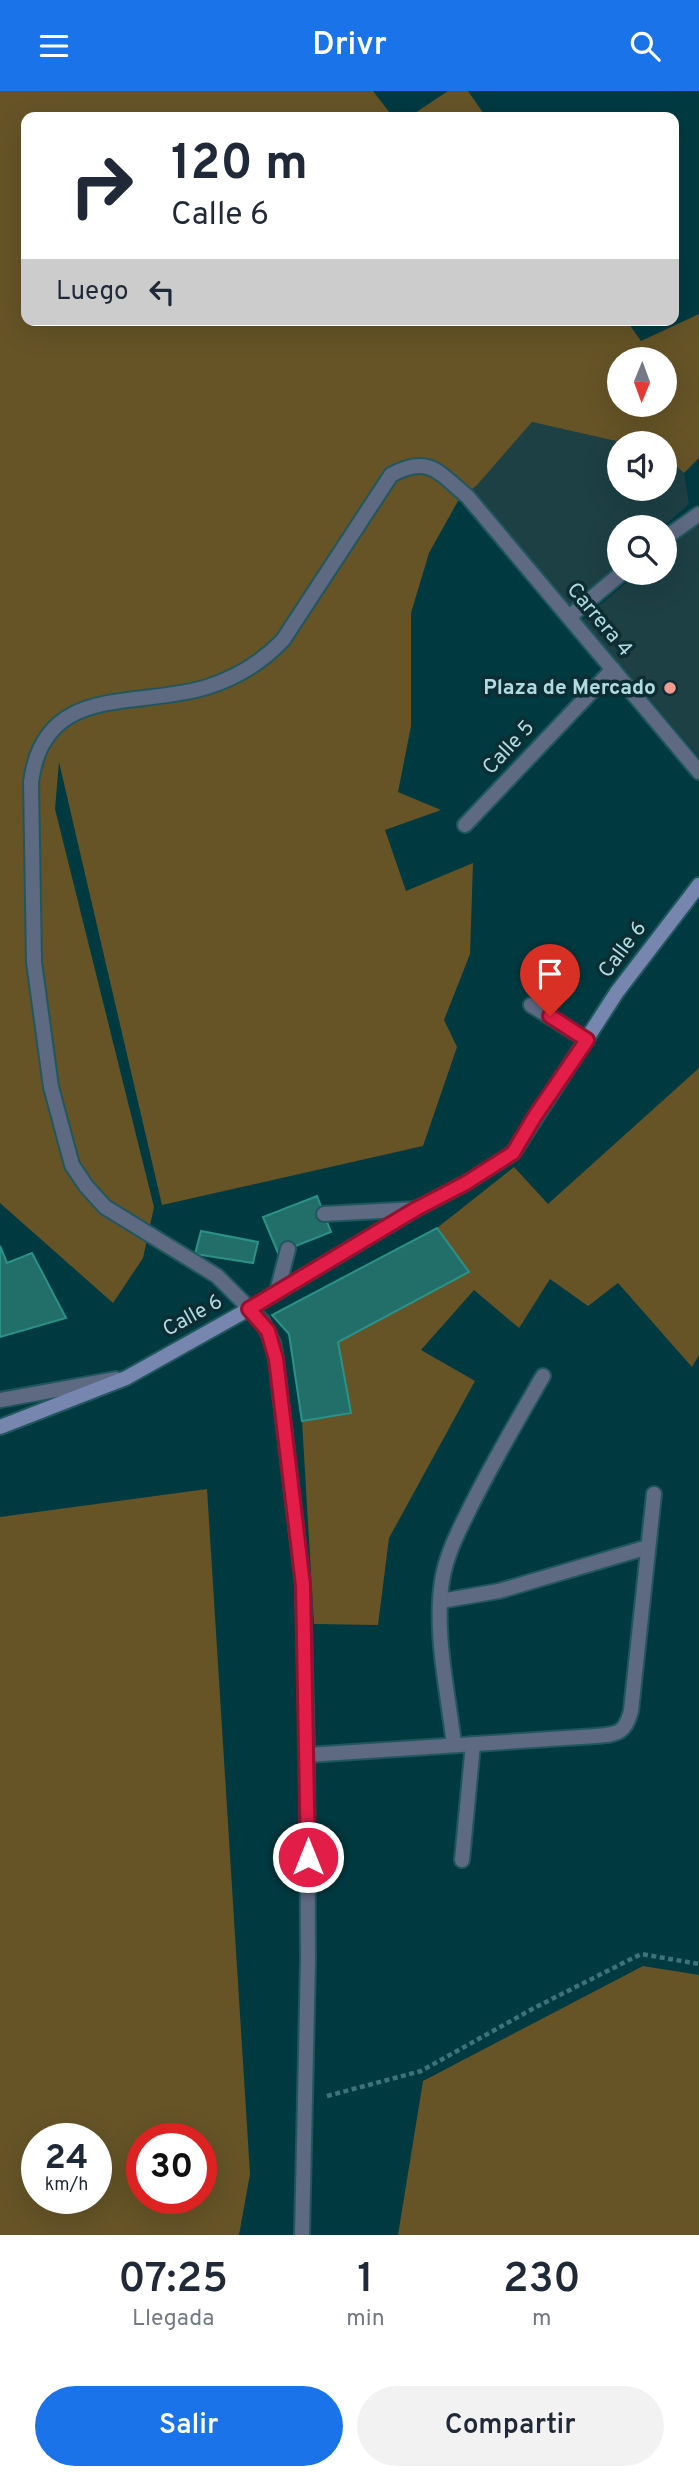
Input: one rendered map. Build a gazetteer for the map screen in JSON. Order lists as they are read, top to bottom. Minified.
{"streets":{"street":["Carrera 4","Calle 5","Calle 6"]},"crossings":[["Carrera 4","Calle 5"],["Carrera 4","Calle 6"]],"places":["Plaza de Mercado"],"north":"bottom","page":{"header":"Drivr","turn":["120 m","Calle 6"],"then":"Luego","speed":"24 km/h","limit":"30","eta":["07:25","Llegada","1","min","230","m"],"buttons":["Salir","Compartir"]}}
